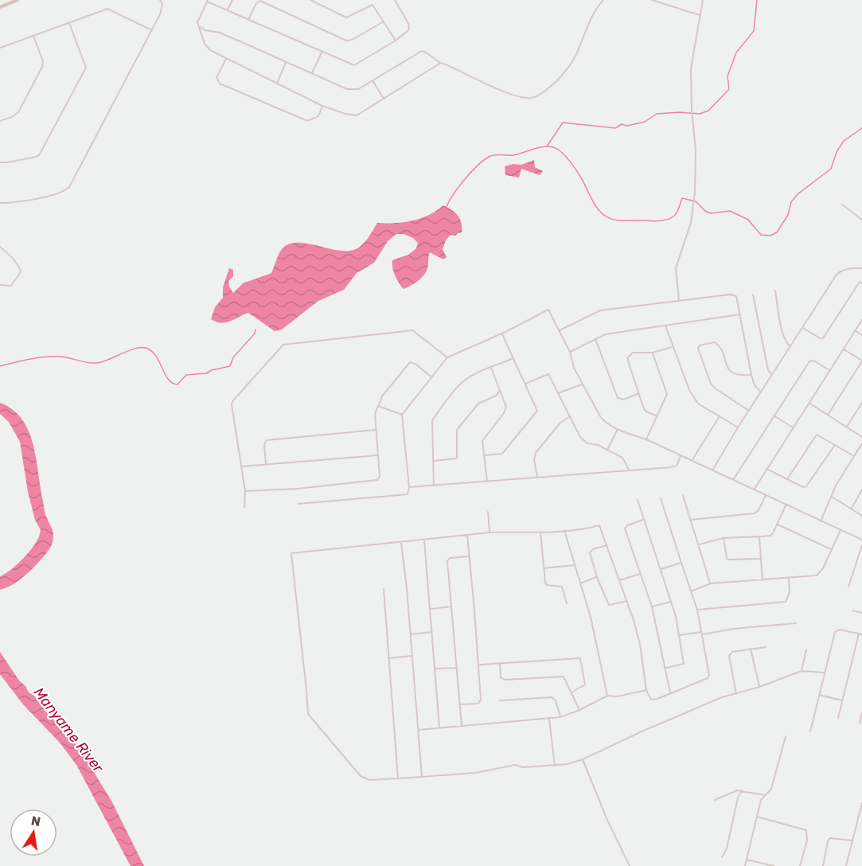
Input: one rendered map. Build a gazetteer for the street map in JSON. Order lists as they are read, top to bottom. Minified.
{"water":["Manyame River"],"north":"top"}
